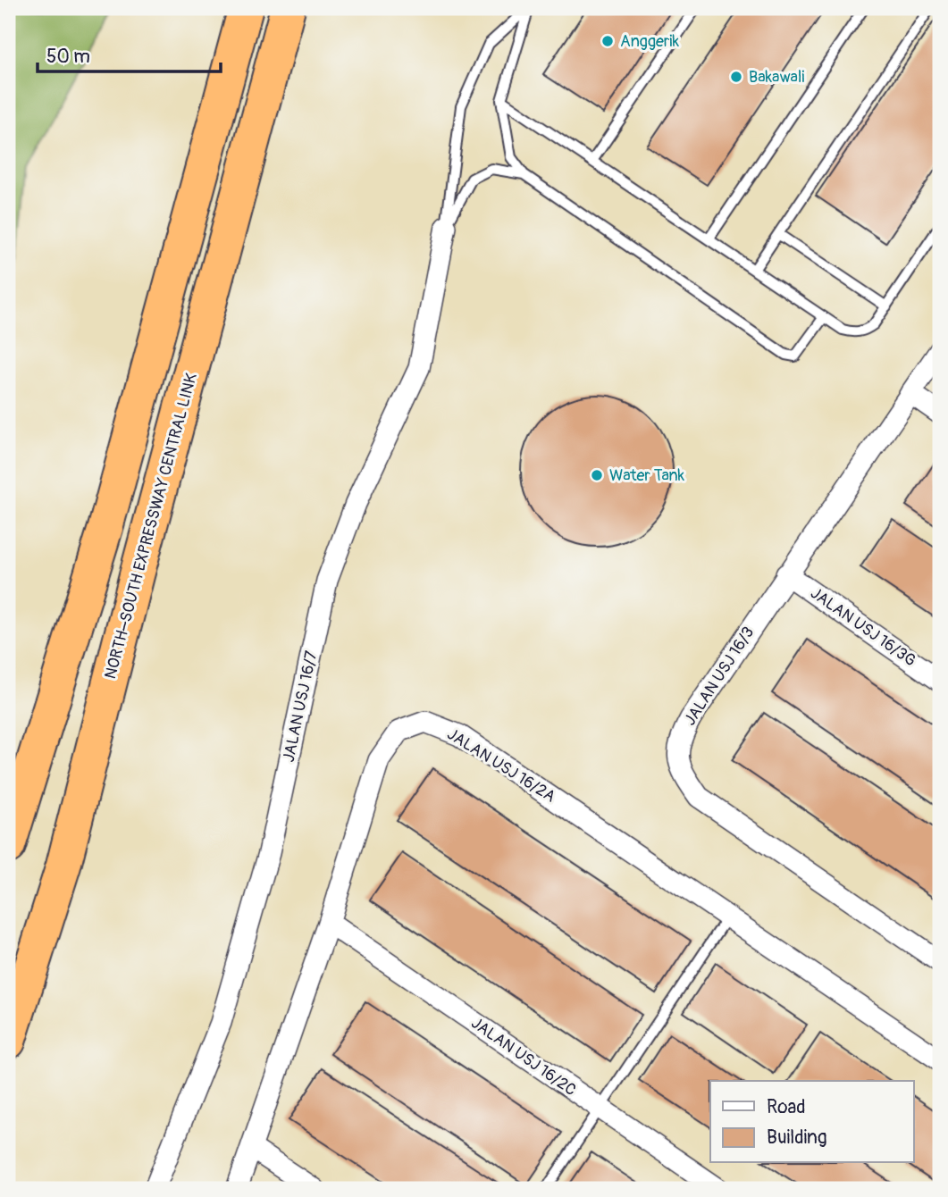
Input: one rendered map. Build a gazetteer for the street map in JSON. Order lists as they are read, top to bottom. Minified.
{"streets":{"highway":["NORTH–SOUTH EXPRESSWAY CENTRAL LINK"],"street":["JALAN USJ 16/3G","JALAN USJ 16/3","JALAN USJ 16/7","JALAN USJ 16/2A","JALAN USJ 16/2C"]},"crossings":[["JALAN USJ 16/3G","JALAN USJ 16/3"],["JALAN USJ 16/2A","JALAN USJ 16/2C"]],"places":["Anggerik","Bakawali","Water Tank"],"legend":["Road","Building"],"scale_bar":"50 m"}
